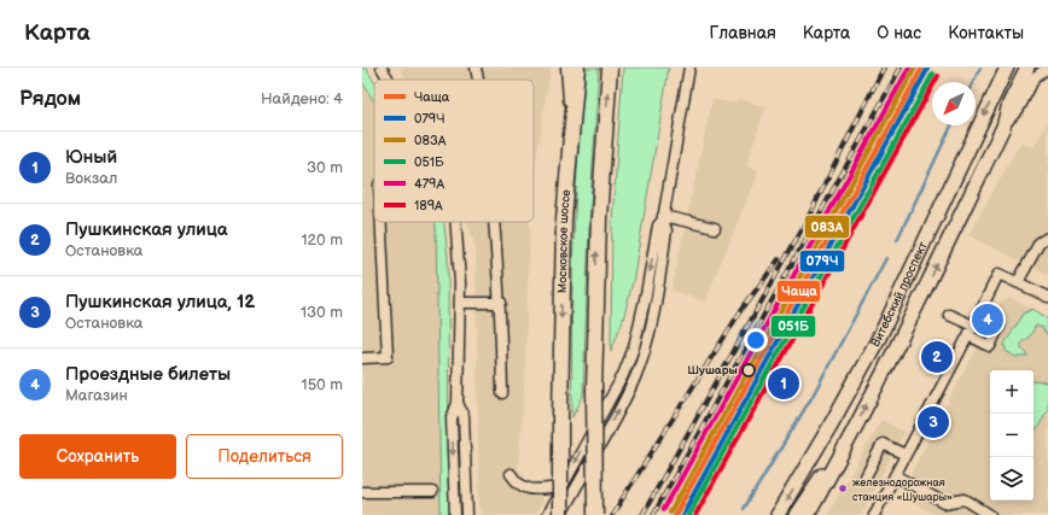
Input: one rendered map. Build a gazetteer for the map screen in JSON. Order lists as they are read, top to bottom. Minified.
{"streets":{"highway":["Московское шоссе"],"main road":["Витебский проспект"]},"places":["Шушары","железнодорожная станция «Шушары»"],"lines":["transit line Чаща","transit line 083А","transit line 479А","transit line 079Ч","transit line 051Б","transit line 189А"],"legend":["Чаща","079Ч","083А","051Б","479А","189А"],"north":"bottom left","page":{"header":"Карта","nav":["Главная","Карта","О нас","Контакты"],"heading":["Рядом","Найдено: 4"],"list":[{"mark":"1","name":"Юный","note":"Вокзал","value":"30 m"},{"mark":"2","name":"Пушкинская улица","note":"Остановка","value":"120 m"},{"mark":"3","name":"Пушкинская улица, 12","note":"Остановка","value":"130 m"},{"mark":"4","name":"Проездные билеты","note":"Магазин","value":"150 m"}],"pins":["4","2","1","3"],"map_buttons":["+","−"],"buttons":["Сохранить","Поделиться"]}}
